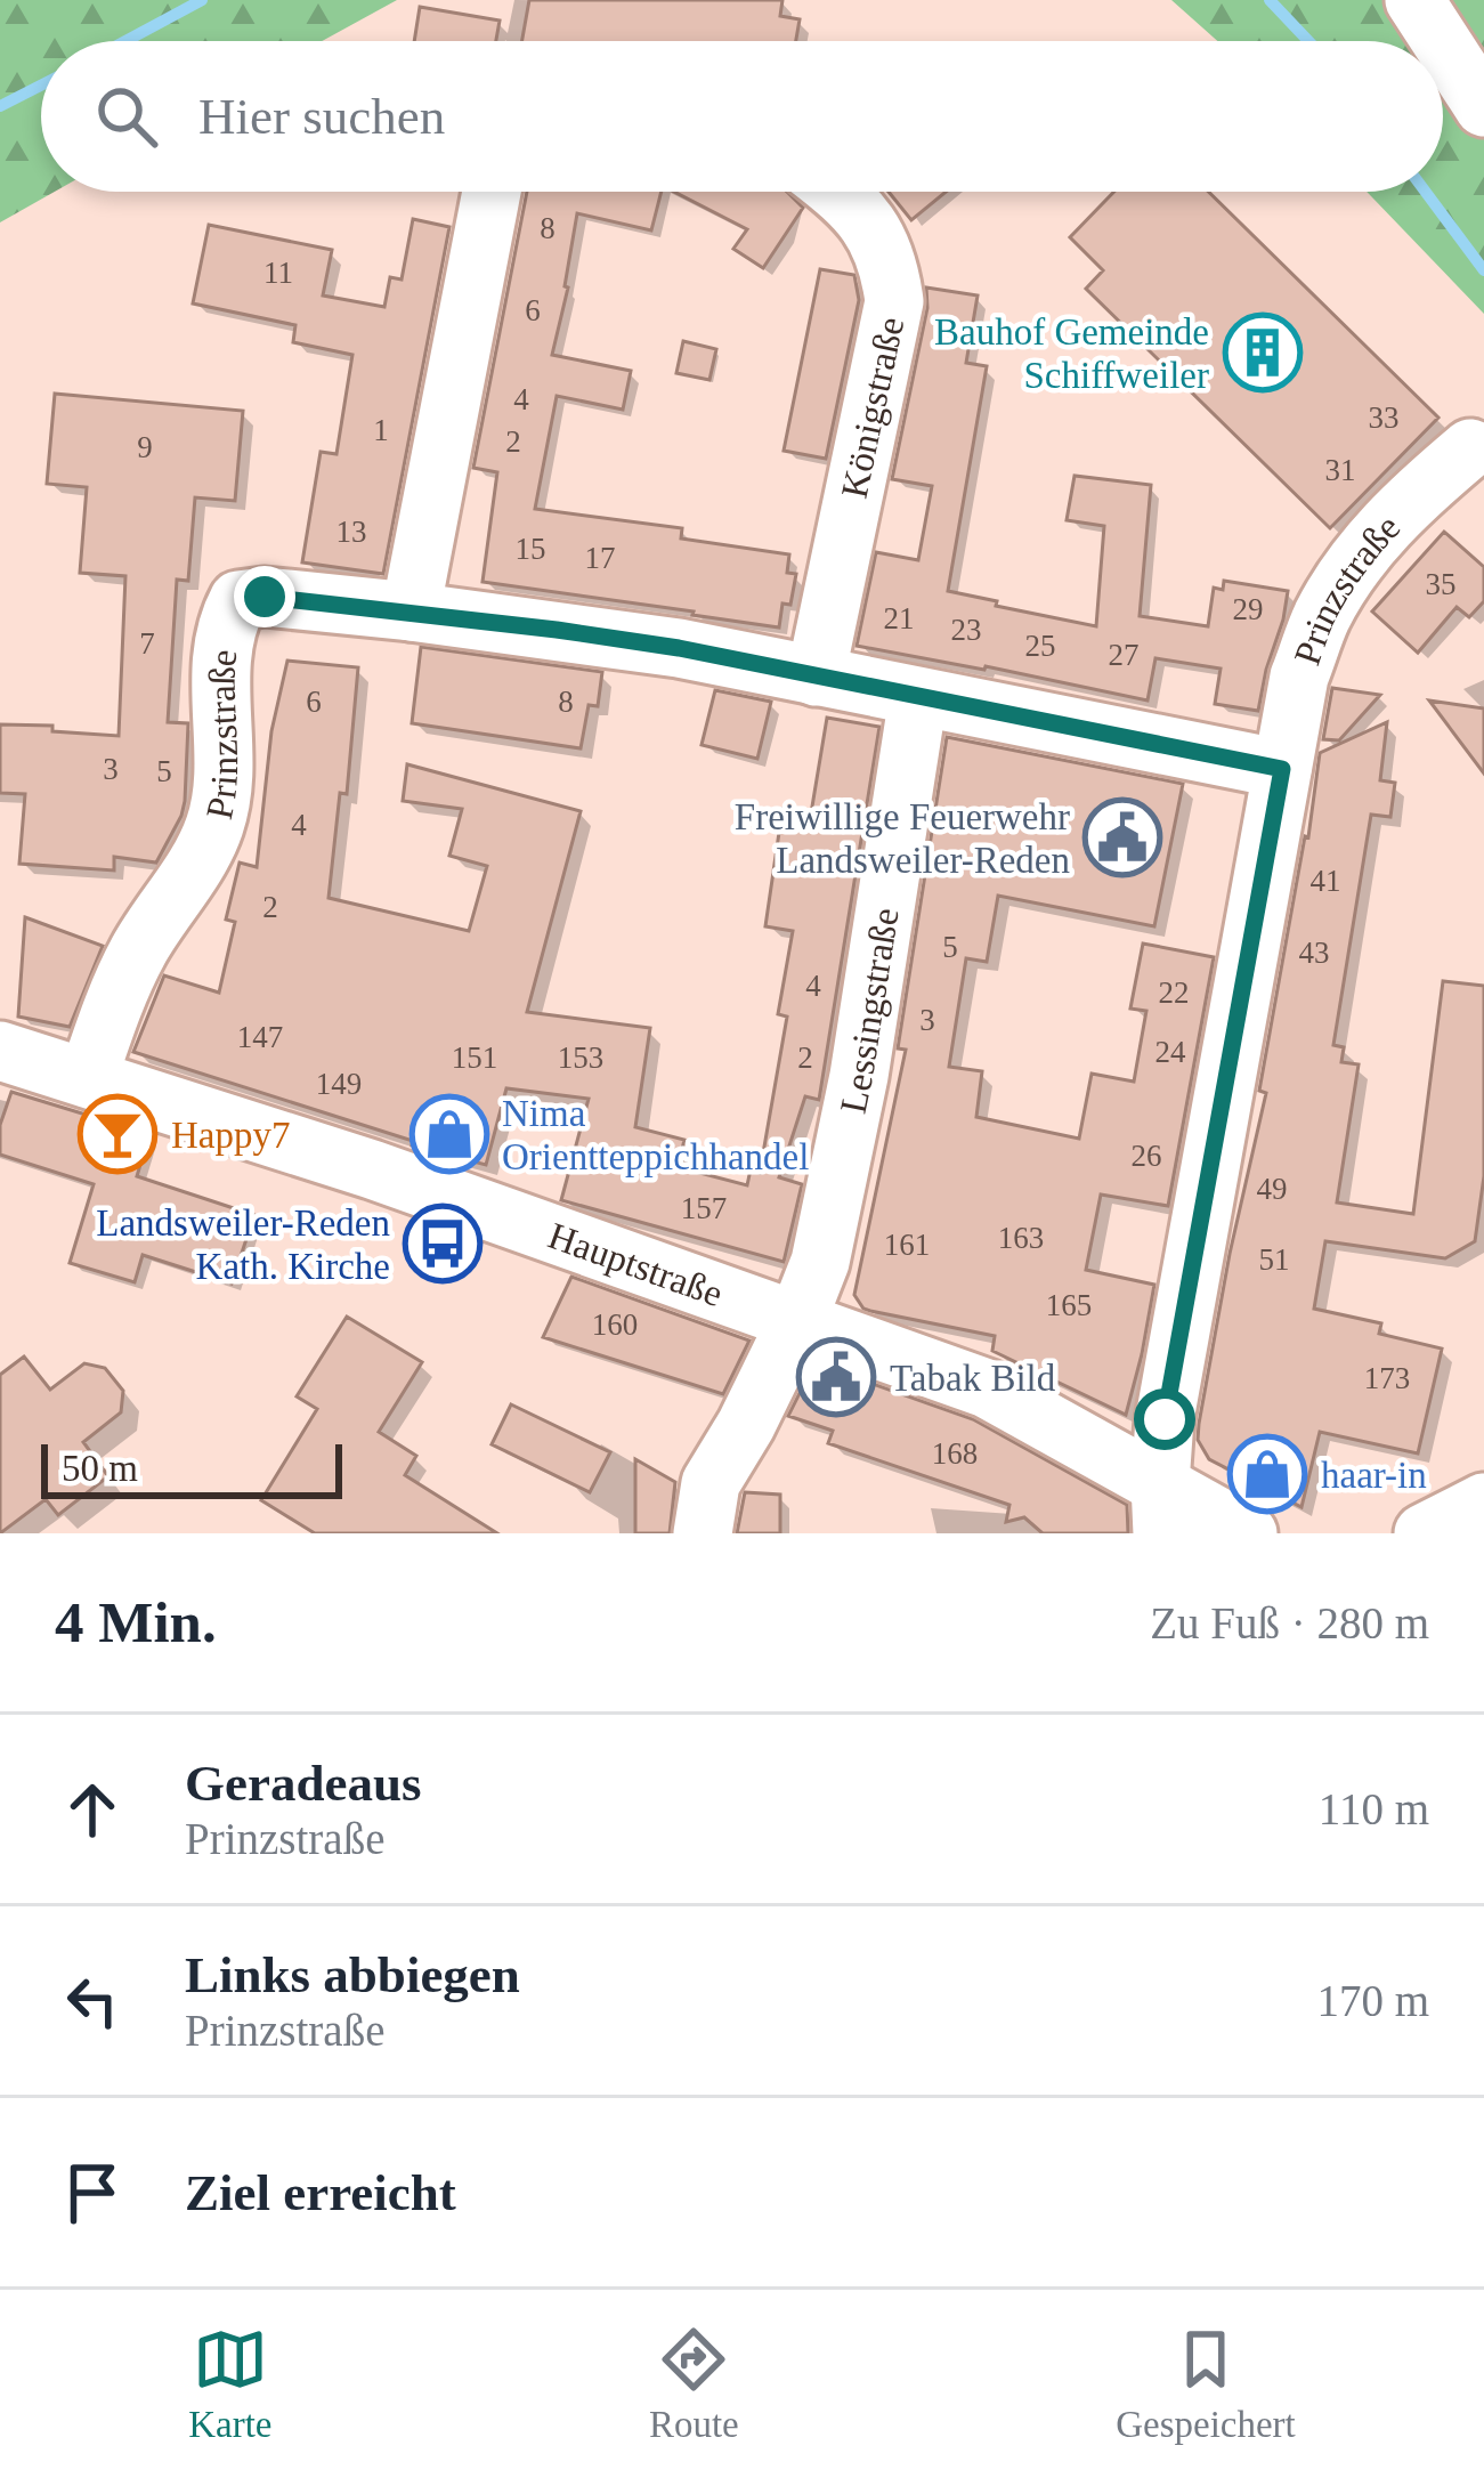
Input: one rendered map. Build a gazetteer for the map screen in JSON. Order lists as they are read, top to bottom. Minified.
{"streets":{"street":["Königstraße","Prinzstraße","Lessingstraße","Hauptstraße"]},"crossings":[["Königstraße","Prinzstraße"],["Prinzstraße","Lessingstraße"],["Prinzstraße","Hauptstraße"],["Lessingstraße","Hauptstraße"]],"places":{"building":["Bauhof Gemeinde Schiffweiler"],"public building":["Freiwillige Feuerwehr Landsweiler-Reden","Tabak Bild"],"bar":["Happy7"],"shop":["Nima Orientteppichhandel","haar-in"],"bus stop":["Landsweiler-Reden Kath. Kirche"]},"house_numbers":["8","11","6","4","33","1","2","9","31","13","15","17","35","29","21","23","7","25","27","6","8","3","5","4","41","2","5","43","4","22","3","147","24","151","153","2","149","26","49","157","163","161","51","165","160","173","168"],"scale_bar":"50 m","page":{"search":"Hier suchen","scale":"50 m","heading":["4 Min.","Zu Fuß · 280 m"],"list":[["Geradeaus","Prinzstraße","110 m"],["Links abbiegen","Prinzstraße","170 m"],"Ziel erreicht"],"nav":["Karte","Route","Gespeichert"]}}
